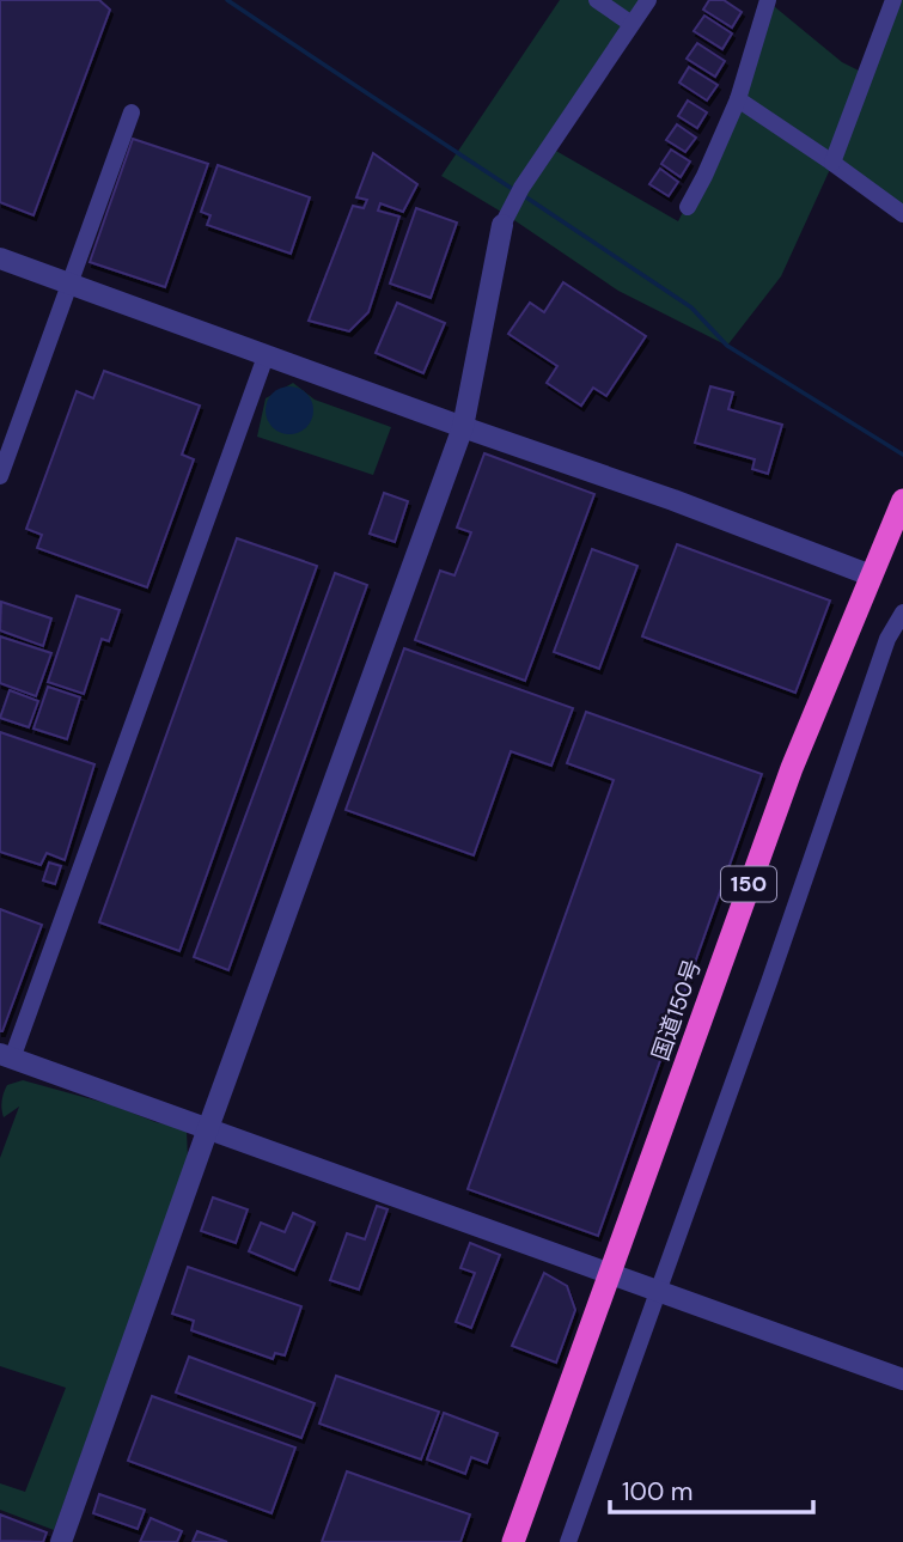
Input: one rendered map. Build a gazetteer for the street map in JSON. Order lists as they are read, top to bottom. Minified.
{"streets":{"highway":["150","国道150号"]},"scale_bar":"100 m"}
